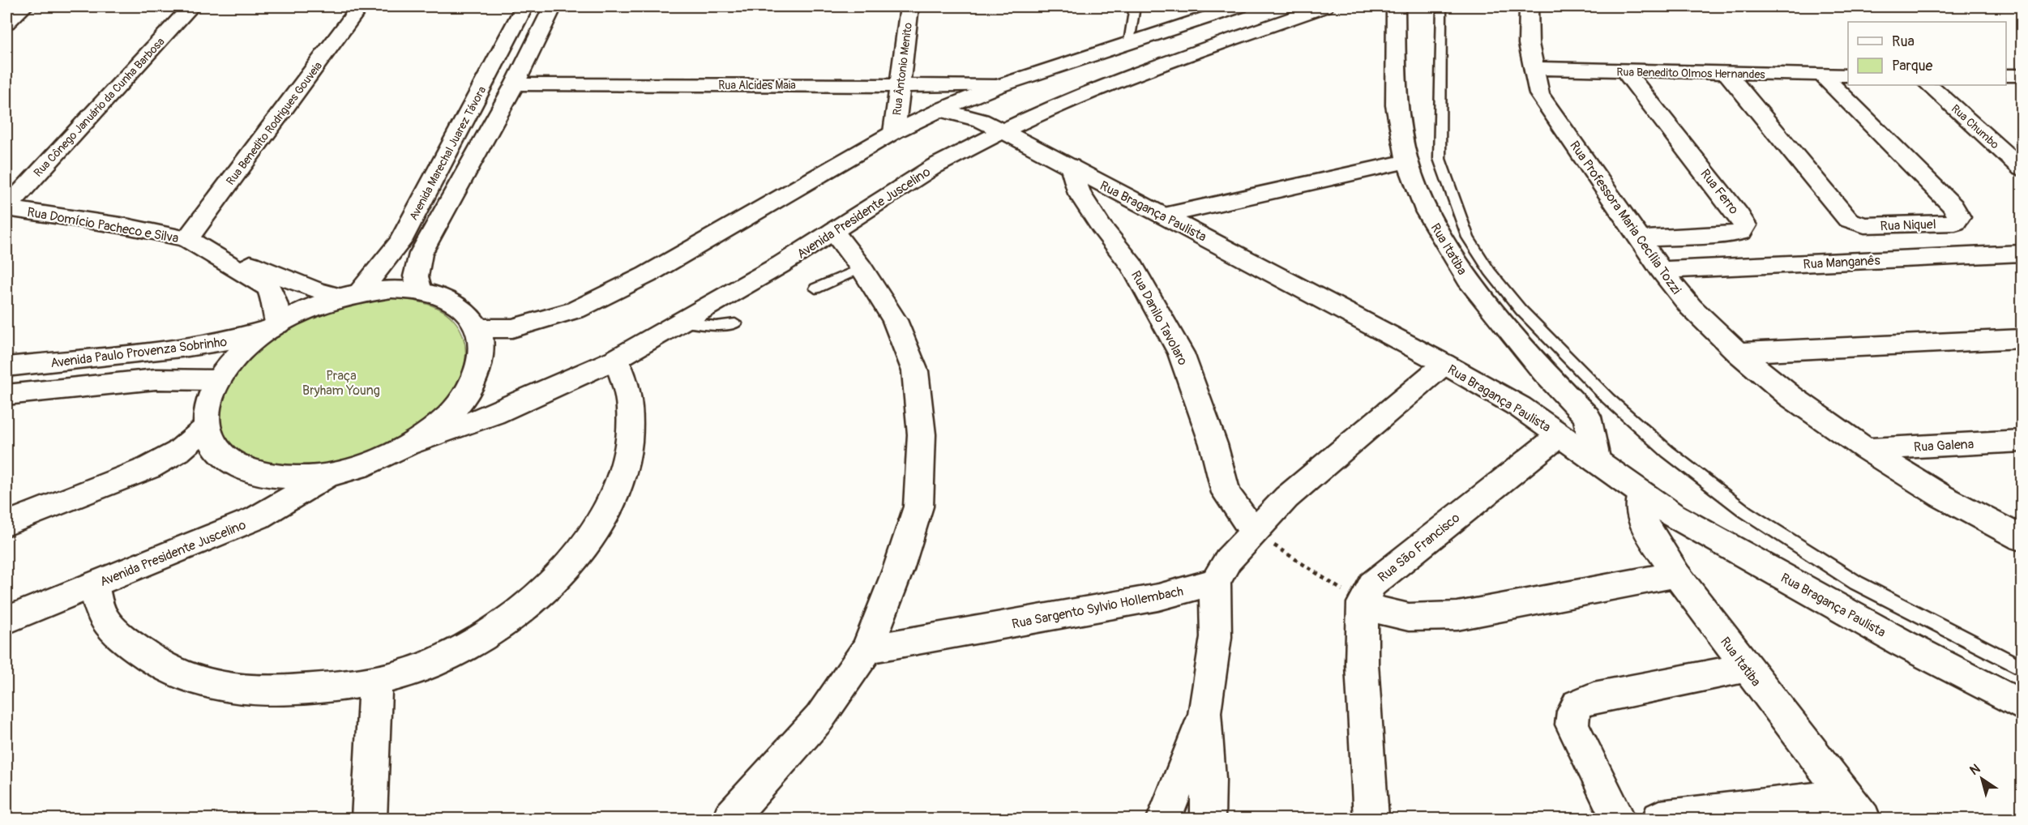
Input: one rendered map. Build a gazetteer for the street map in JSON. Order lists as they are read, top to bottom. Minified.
{"streets":{"street":["Rua Ântonio Menito","Rua Benedito Olmos Hernandes","Rua Alcides Maia","Rua Cônego Januário da Cunha Barbosa","Rua Benedito Rodrigues Gouveia","Rua Chumbo","Avenida Marechal Juarez Távora","Rua Ferro","Rua Bragança Paulista","Avenida Presidente Juscelino","Rua Professora Maria Cecília Tozzi","Rua Domício Pacheco e Silva","Rua Niquel","Rua Itatiba","Rua Manganês","Rua Danilo Tavolaro","Avenida Paulo Provenza Sobrinho","Rua Galena","Rua São Francisco","Rua Sargento Sylvio Hollembach"]},"crossings":[["Rua Ântonio Menito","Rua Alcides Maia"],["Rua Benedito Olmos Hernandes","Rua Ferro"],["Rua Benedito Olmos Hernandes","Rua Professora Maria Cecília Tozzi"],["Rua Benedito Olmos Hernandes","Rua Niquel"],["Rua Alcides Maia","Avenida Marechal Juarez Távora"],["Rua Cônego Januário da Cunha Barbosa","Rua Domício Pacheco e Silva"],["Rua Benedito Rodrigues Gouveia","Rua Domício Pacheco e Silva"],["Avenida Marechal Juarez Távora","Rua Domício Pacheco e Silva"],["Rua Ferro","Rua Professora Maria Cecília Tozzi"],["Rua Bragança Paulista","Avenida Presidente Juscelino"],["Rua Bragança Paulista","Rua Itatiba"],["Rua Bragança Paulista","Rua Danilo Tavolaro"],["Rua Bragança Paulista","Rua São Francisco"],["Rua Professora Maria Cecília Tozzi","Rua Manganês"],["Rua Professora Maria Cecília Tozzi","Rua Galena"],["Rua Domício Pacheco e Silva","Avenida Paulo Provenza Sobrinho"]],"parks":["Praça Bryham Young"],"legend":["Rua","Parque"],"north":"top left"}
